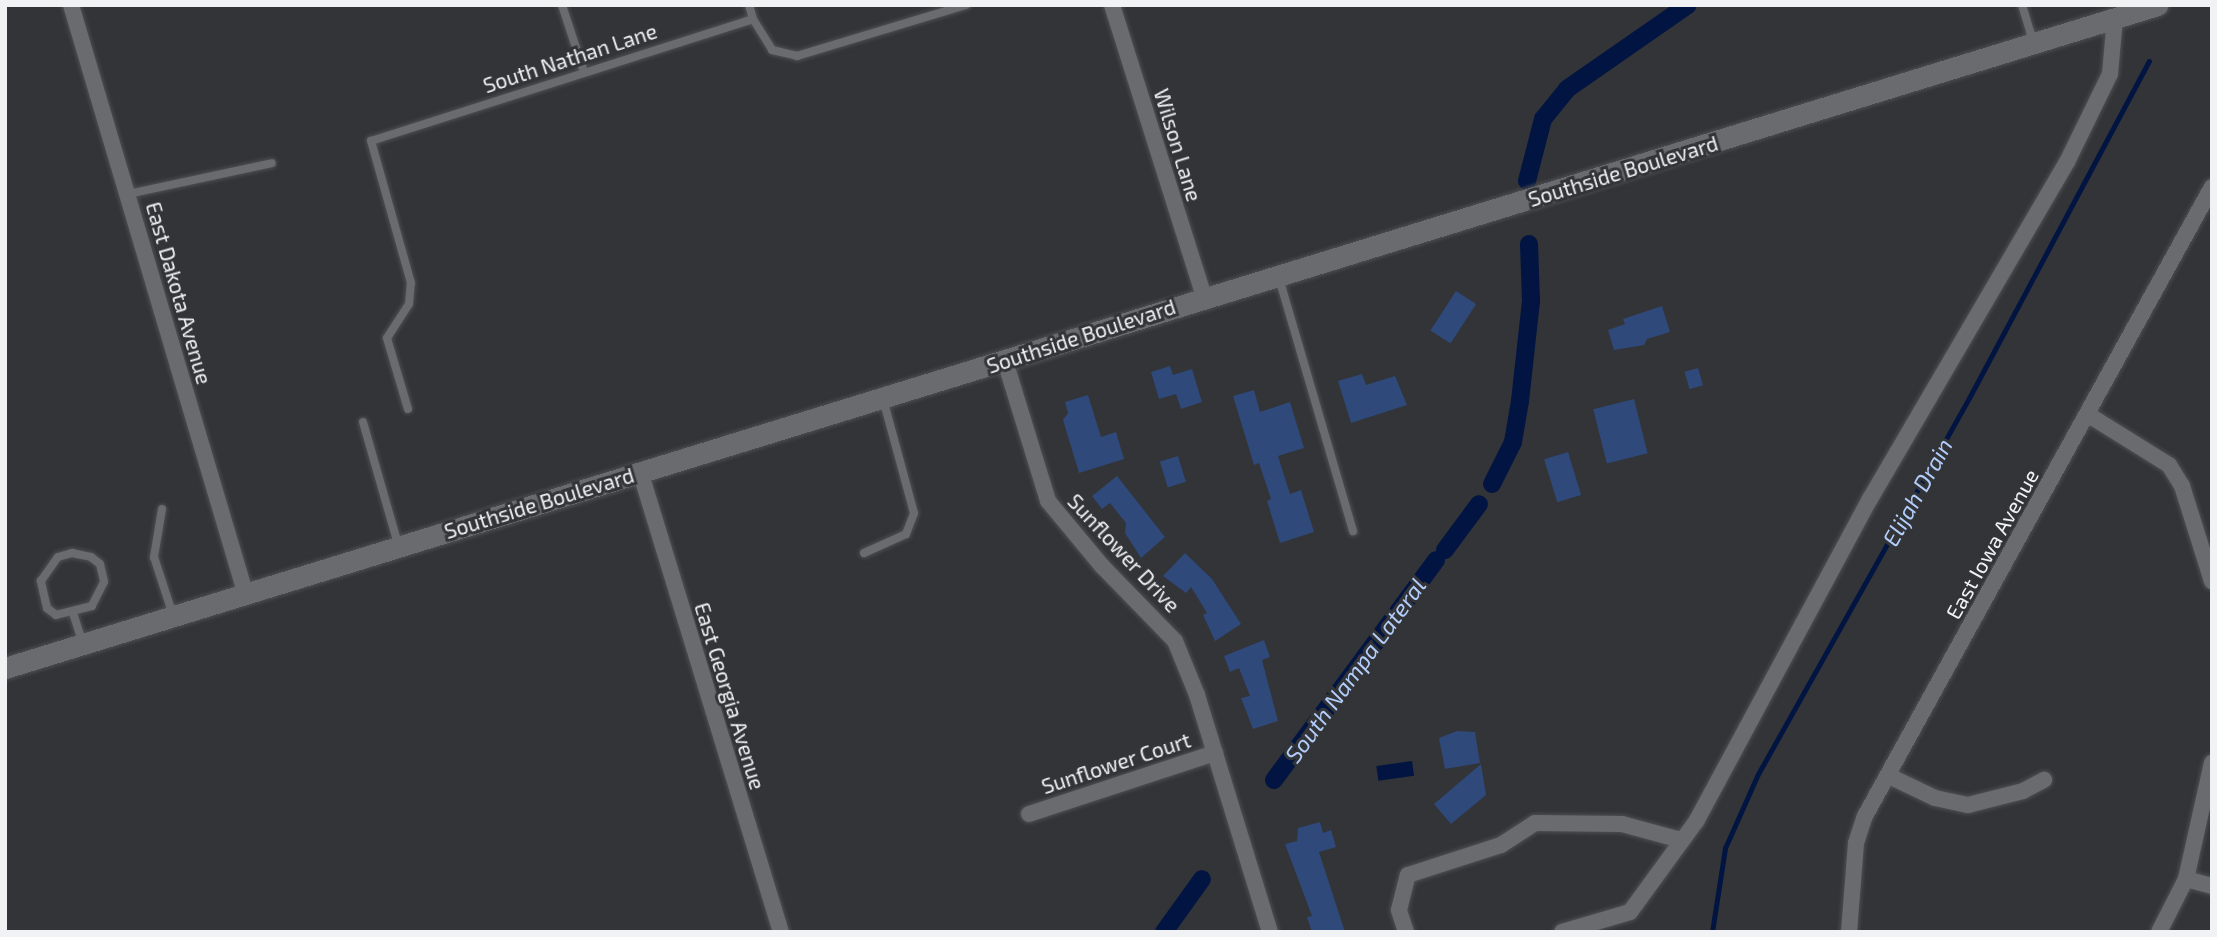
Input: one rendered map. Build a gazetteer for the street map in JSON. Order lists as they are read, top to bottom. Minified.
{"streets":{"main road":["Southside Boulevard"],"street":["Wilson Lane","East Dakota Avenue","East Iowa Avenue","Sunflower Drive","East Georgia Avenue","Sunflower Court"],"lane":["South Nathan Lane"]},"crossings":[["Wilson Lane","Southside Boulevard"],["Southside Boulevard","East Dakota Avenue"],["Southside Boulevard","Sunflower Drive"],["Southside Boulevard","East Georgia Avenue"],["Sunflower Drive","Sunflower Court"]],"water":["Elijah Drain","South Nampa Lateral"]}
